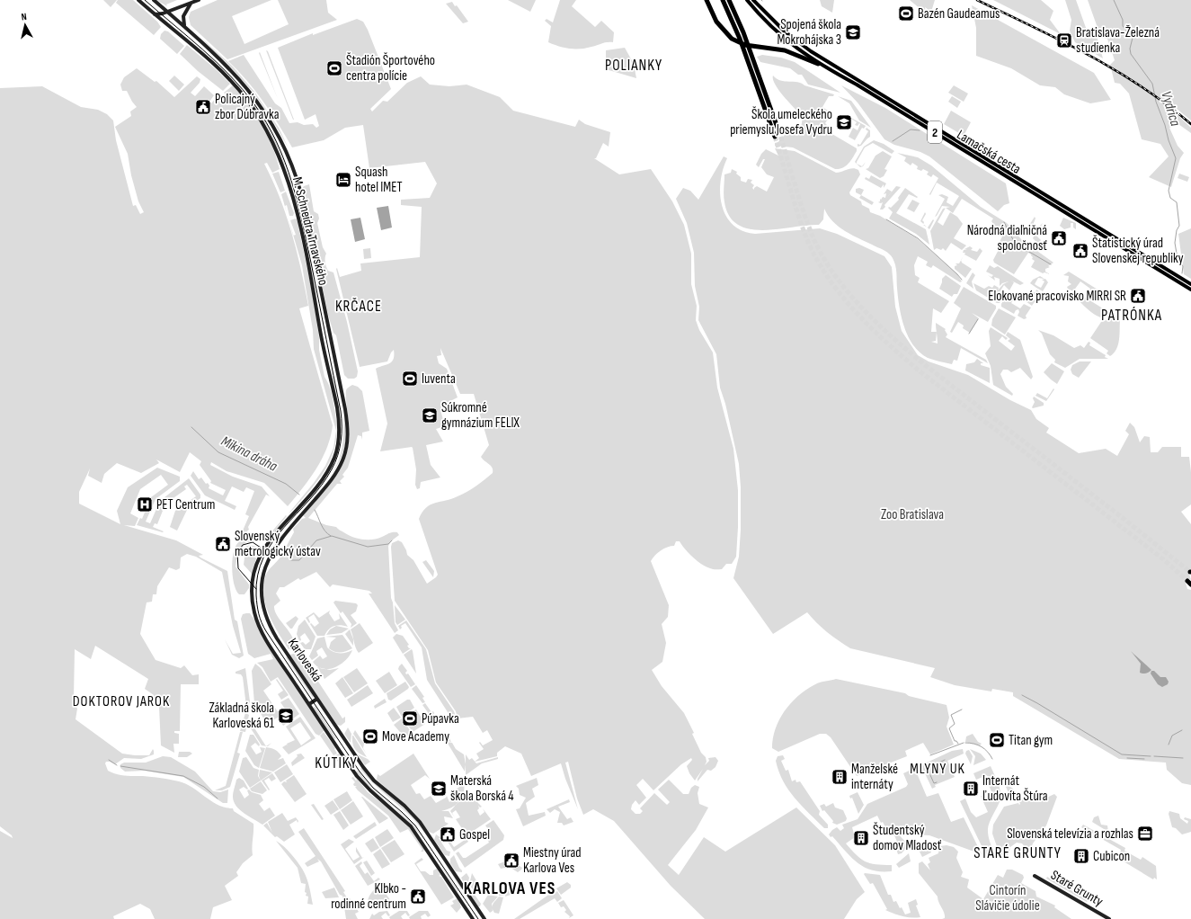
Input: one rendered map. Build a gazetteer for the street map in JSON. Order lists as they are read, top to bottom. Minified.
{"streets":{"main road":["2","Lamačská cesta","M. Schneidra Trnavského","Karloveská","Staré Grunty"]},"crossings":[["M. Schneidra Trnavského","Karloveská"]],"districts":["POLIANKY","KRČACE","PATRÓNKA","DOKTOROV JAROK","KÚTIKY","MLYNY UK","STARÉ GRUNTY","KARLOVA VES"],"water":["Vydrica","Mikina dráha"],"parks":["Zoo Bratislava","Cintorín Slávičie údolie"],"places":{"sports":["Bazén Gaudeamus","Štadión Športového centra polície","Iuventa","Púpavka","Move Academy","Titan gym"],"school or university":["Spojená škola Mokrohájska 3","Škola umeleckého priemyslu Josefa Vydru","Súkromné gymnázium FELIX","Základná škola Karloveská 61","Materská škola Borská 4"],"station":["Bratislava-Železná studienka"],"public building":["Policajný zbor Dúbravka","Národná diaľničná spoločnosť","Štatistický úrad Slovenskej republiky","Elokované pracovisko MIRRI SR","Slovenský metrologický ústav","Gospel","Miestny úrad Karlova Ves","Klbko - rodinné centrum"],"hotel":["Squash hotel IMET"],"hospital":["PET Centrum"],"building":["Manželské internáty","Internát Ľudovíta Štúra","Študentský domov Mladosť","Cubicon"],"office":["Slovenská televízia a rozhlas"]},"north":"top"}
